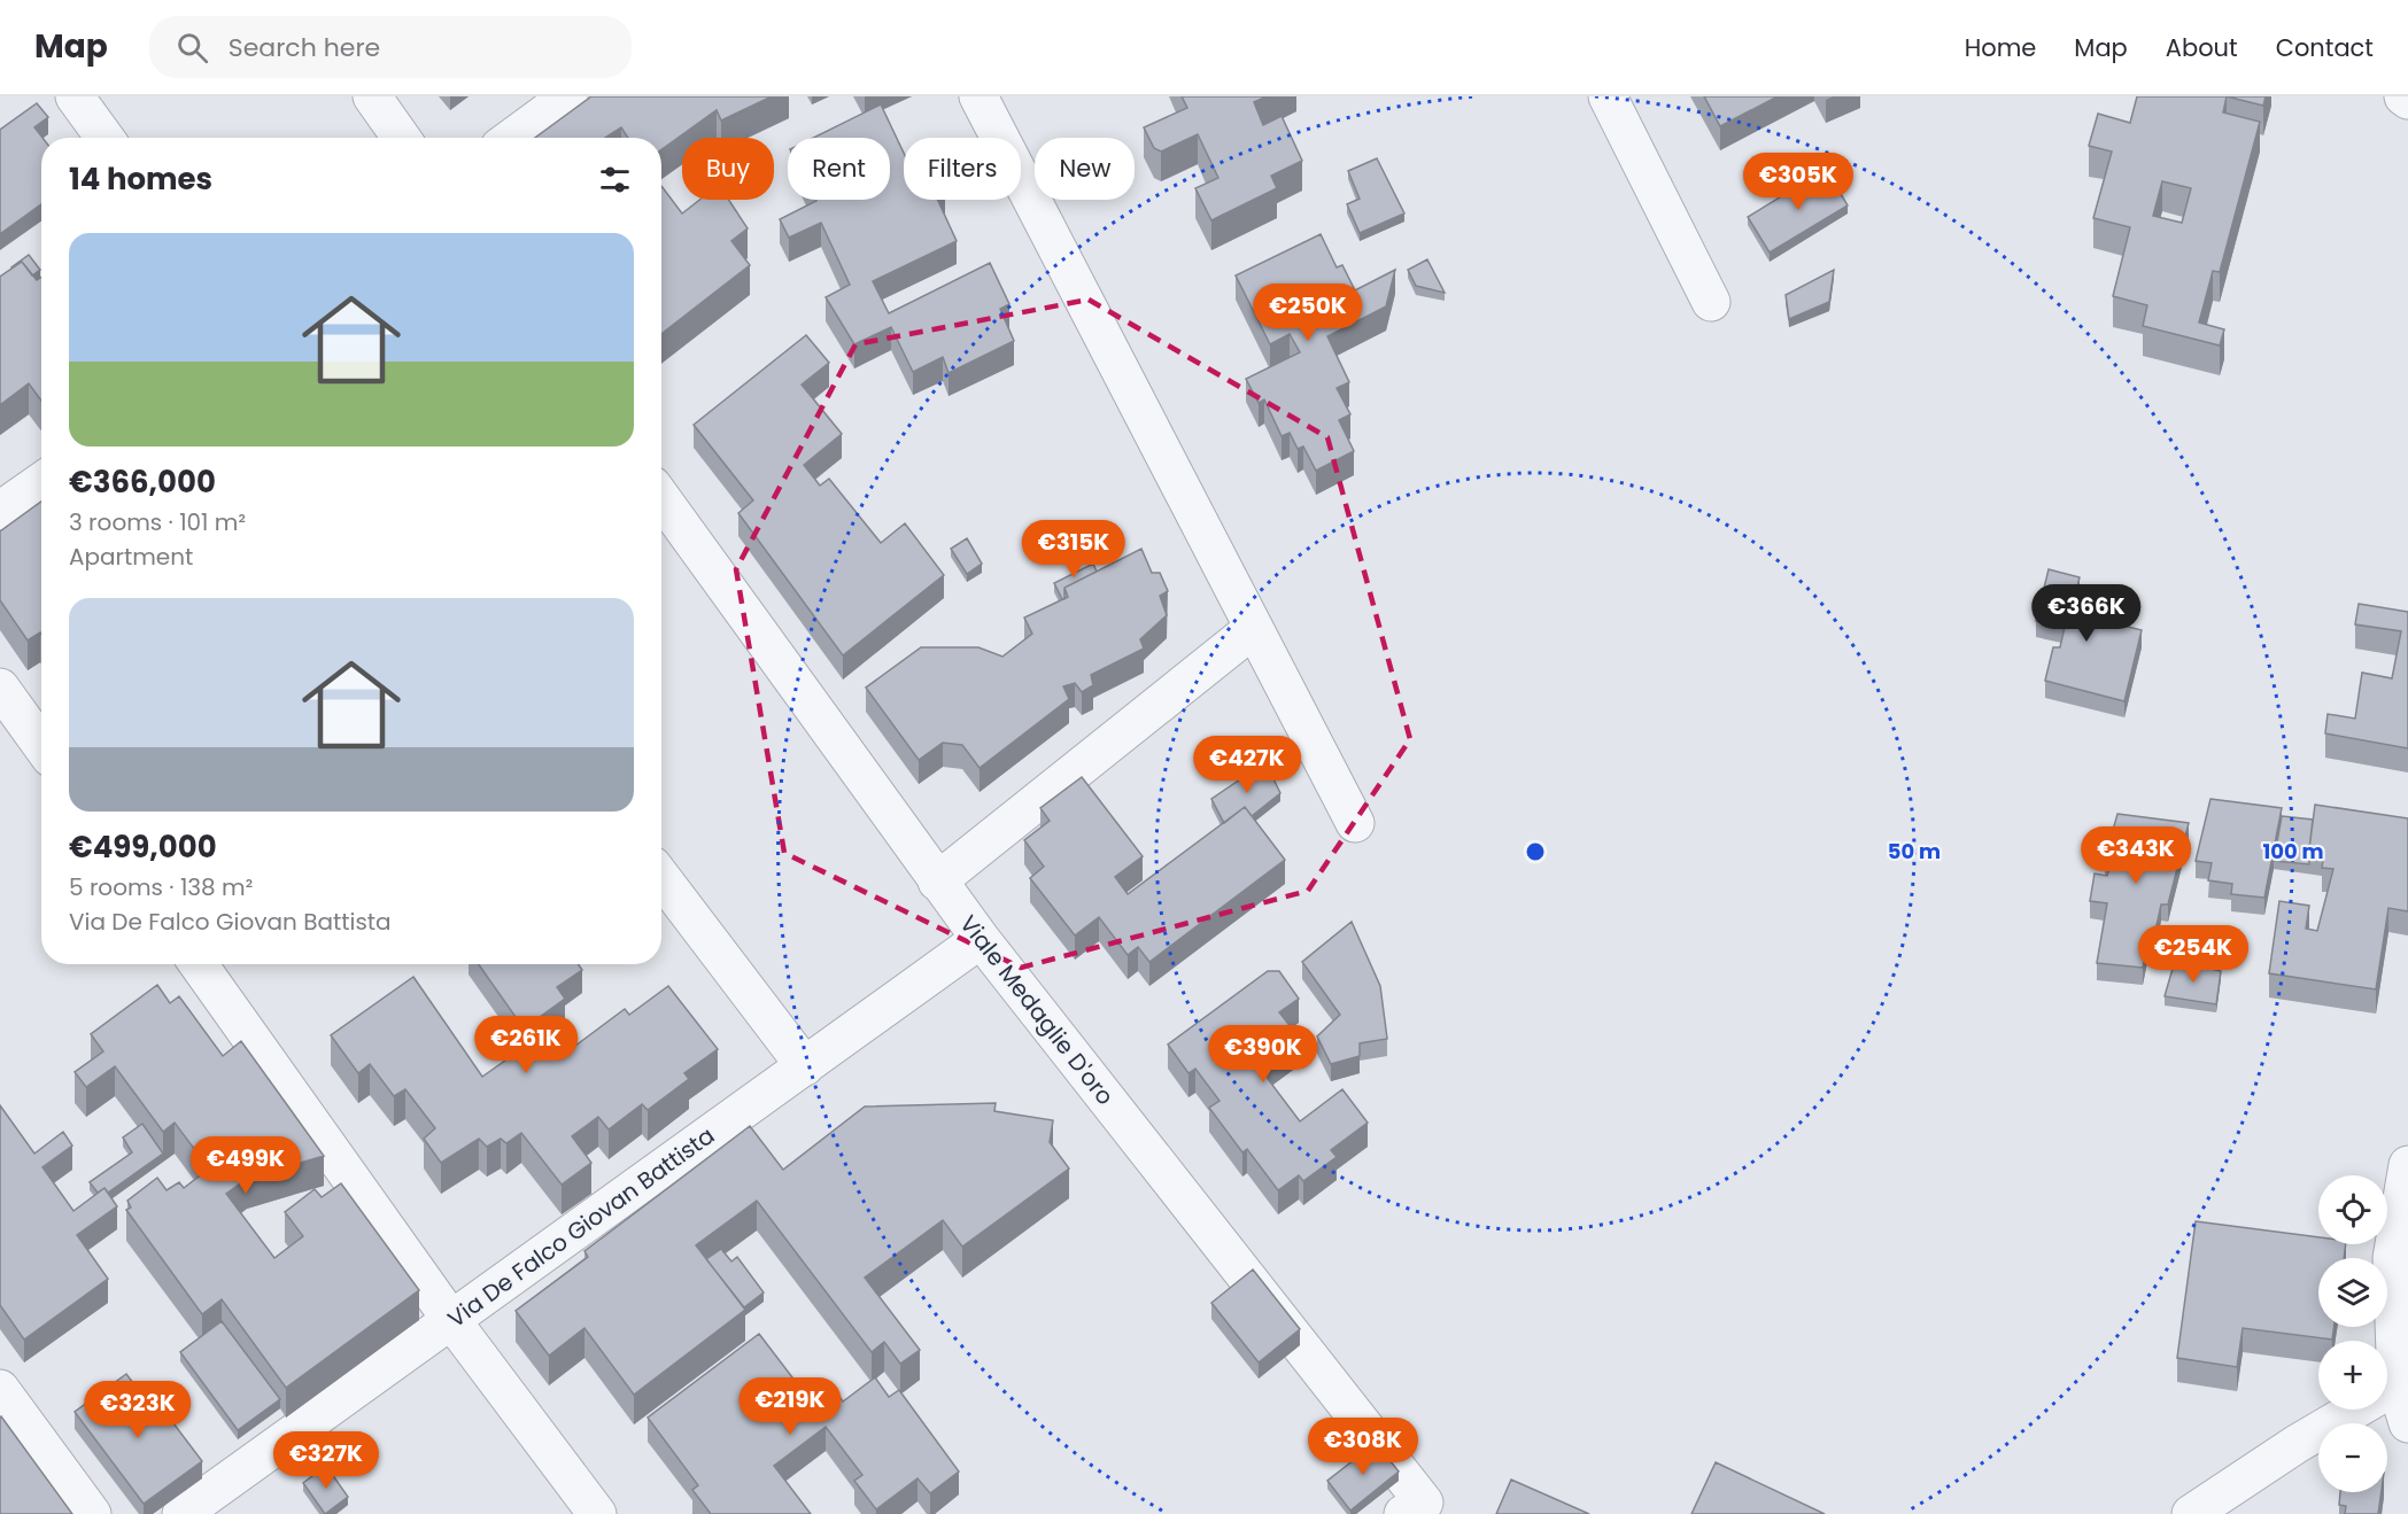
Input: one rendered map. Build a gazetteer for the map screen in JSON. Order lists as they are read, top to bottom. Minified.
{"streets":{"street":["Viale Medaglie D'oro","Via De Falco Giovan Battista"]},"crossings":[["Viale Medaglie D'oro","Via De Falco Giovan Battista"]],"page":{"header":"Map","search":"Search here","nav":["Home","Map","About","Contact"],"chip":["Buy","Rent","Filters","New"],"heading":"14 homes","price":["€305K","€250K","€315K","€366K","€427K","€343K","€254K","€261K","€390K","€499K","€219K","€323K","€308K","€327K"],"list":[{"name":"€366,000","note":"3 rooms · 101 m² · Apartment"},{"name":"€499,000","note":"5 rooms · 138 m² · Via De Falco Giovan Battista"}],"map_buttons":["+","−"]},"rings":["50 m","100 m"]}
